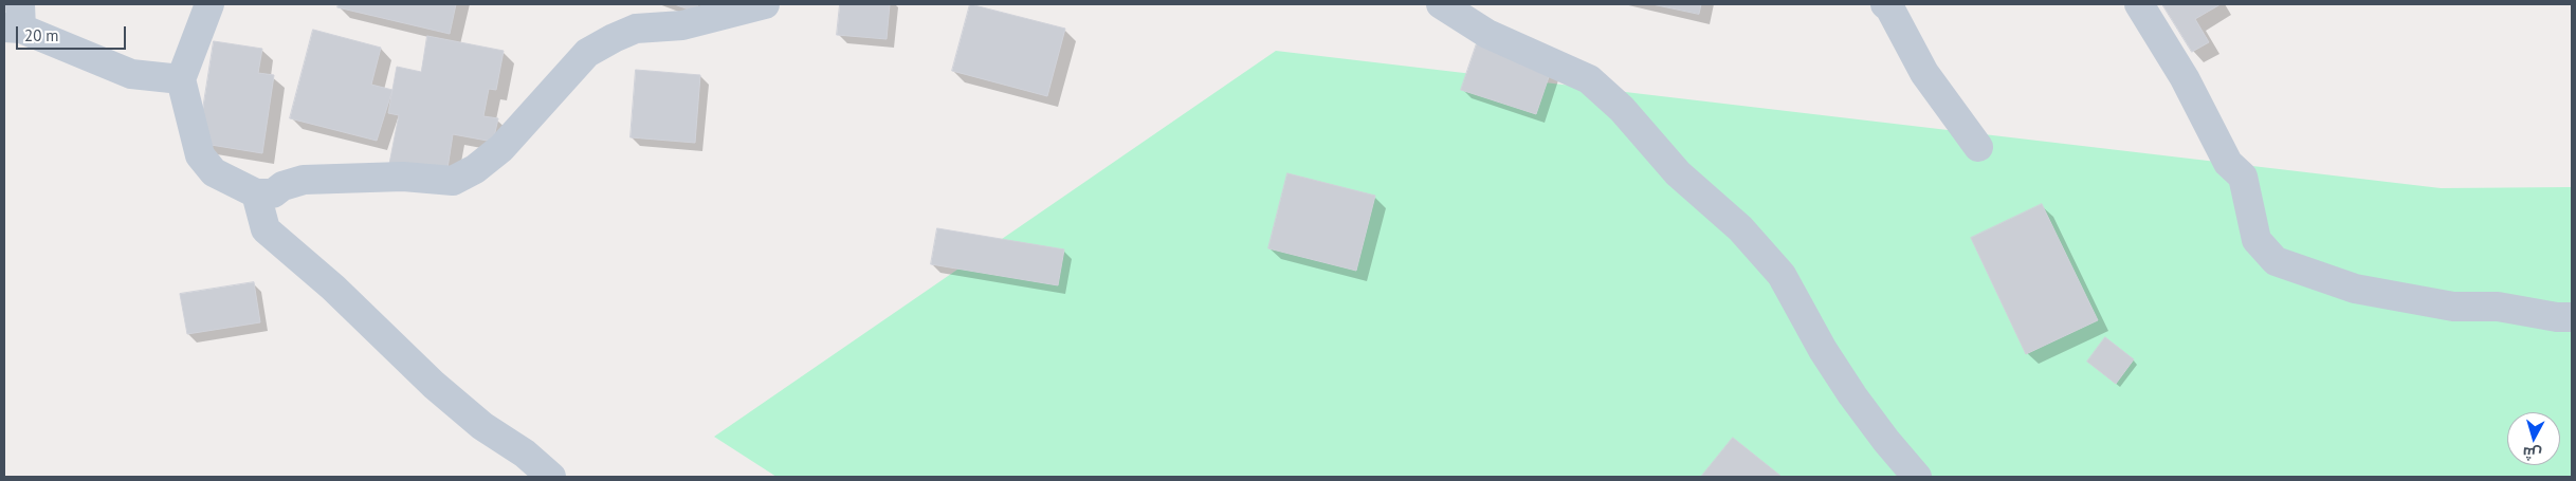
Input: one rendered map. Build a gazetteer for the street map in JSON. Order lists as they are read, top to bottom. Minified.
{"scale_bar":"20 m","north":"bottom"}
